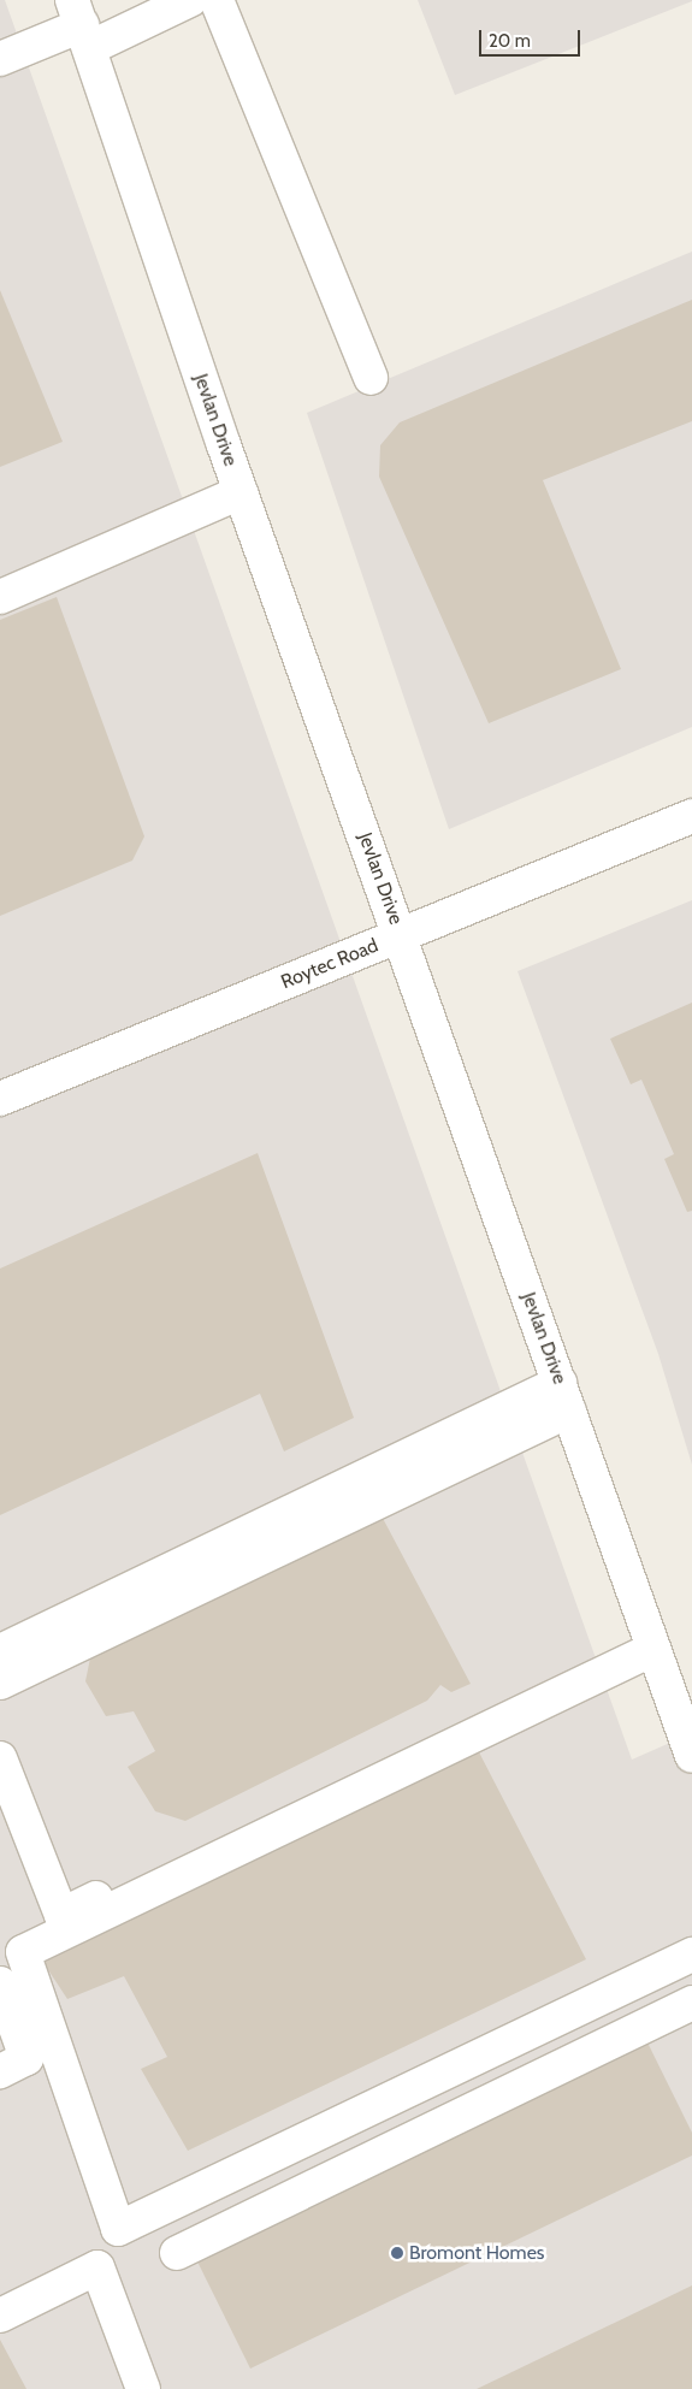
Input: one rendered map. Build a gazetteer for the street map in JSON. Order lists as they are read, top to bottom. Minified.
{"streets":{"street":["Jevlan Drive","Roytec Road"]},"crossings":[["Jevlan Drive","Roytec Road"]],"places":["Bromont Homes"],"scale_bar":"20 m"}
